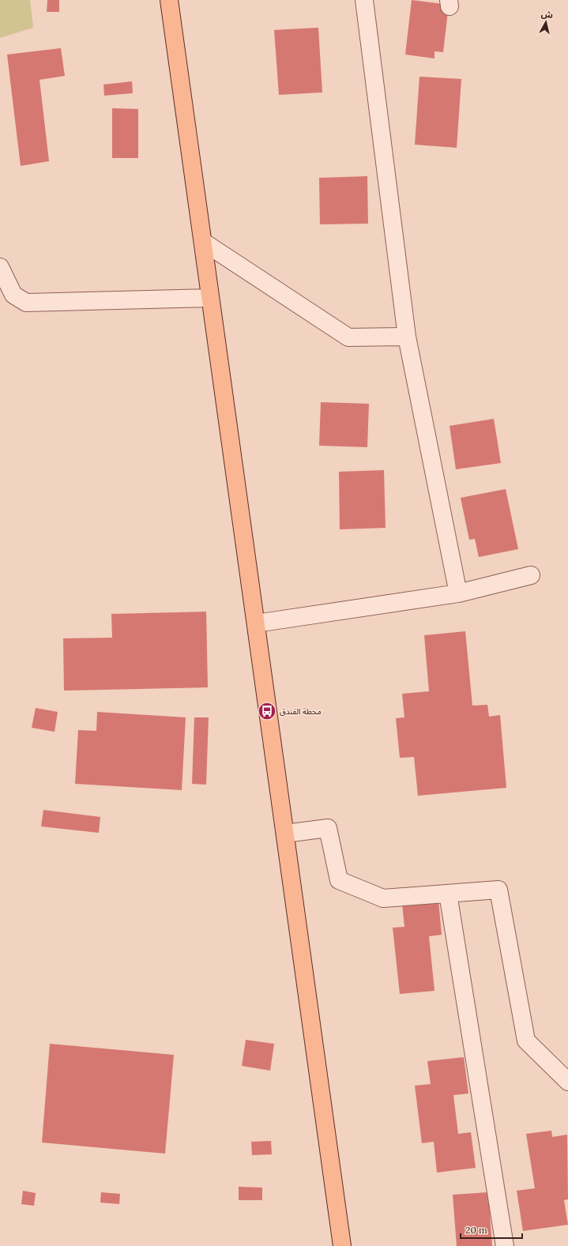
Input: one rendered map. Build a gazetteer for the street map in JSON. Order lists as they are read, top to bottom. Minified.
{"places":{"bus stop":["محطة الفندق"]},"scale_bar":"20 m","north":"top"}
